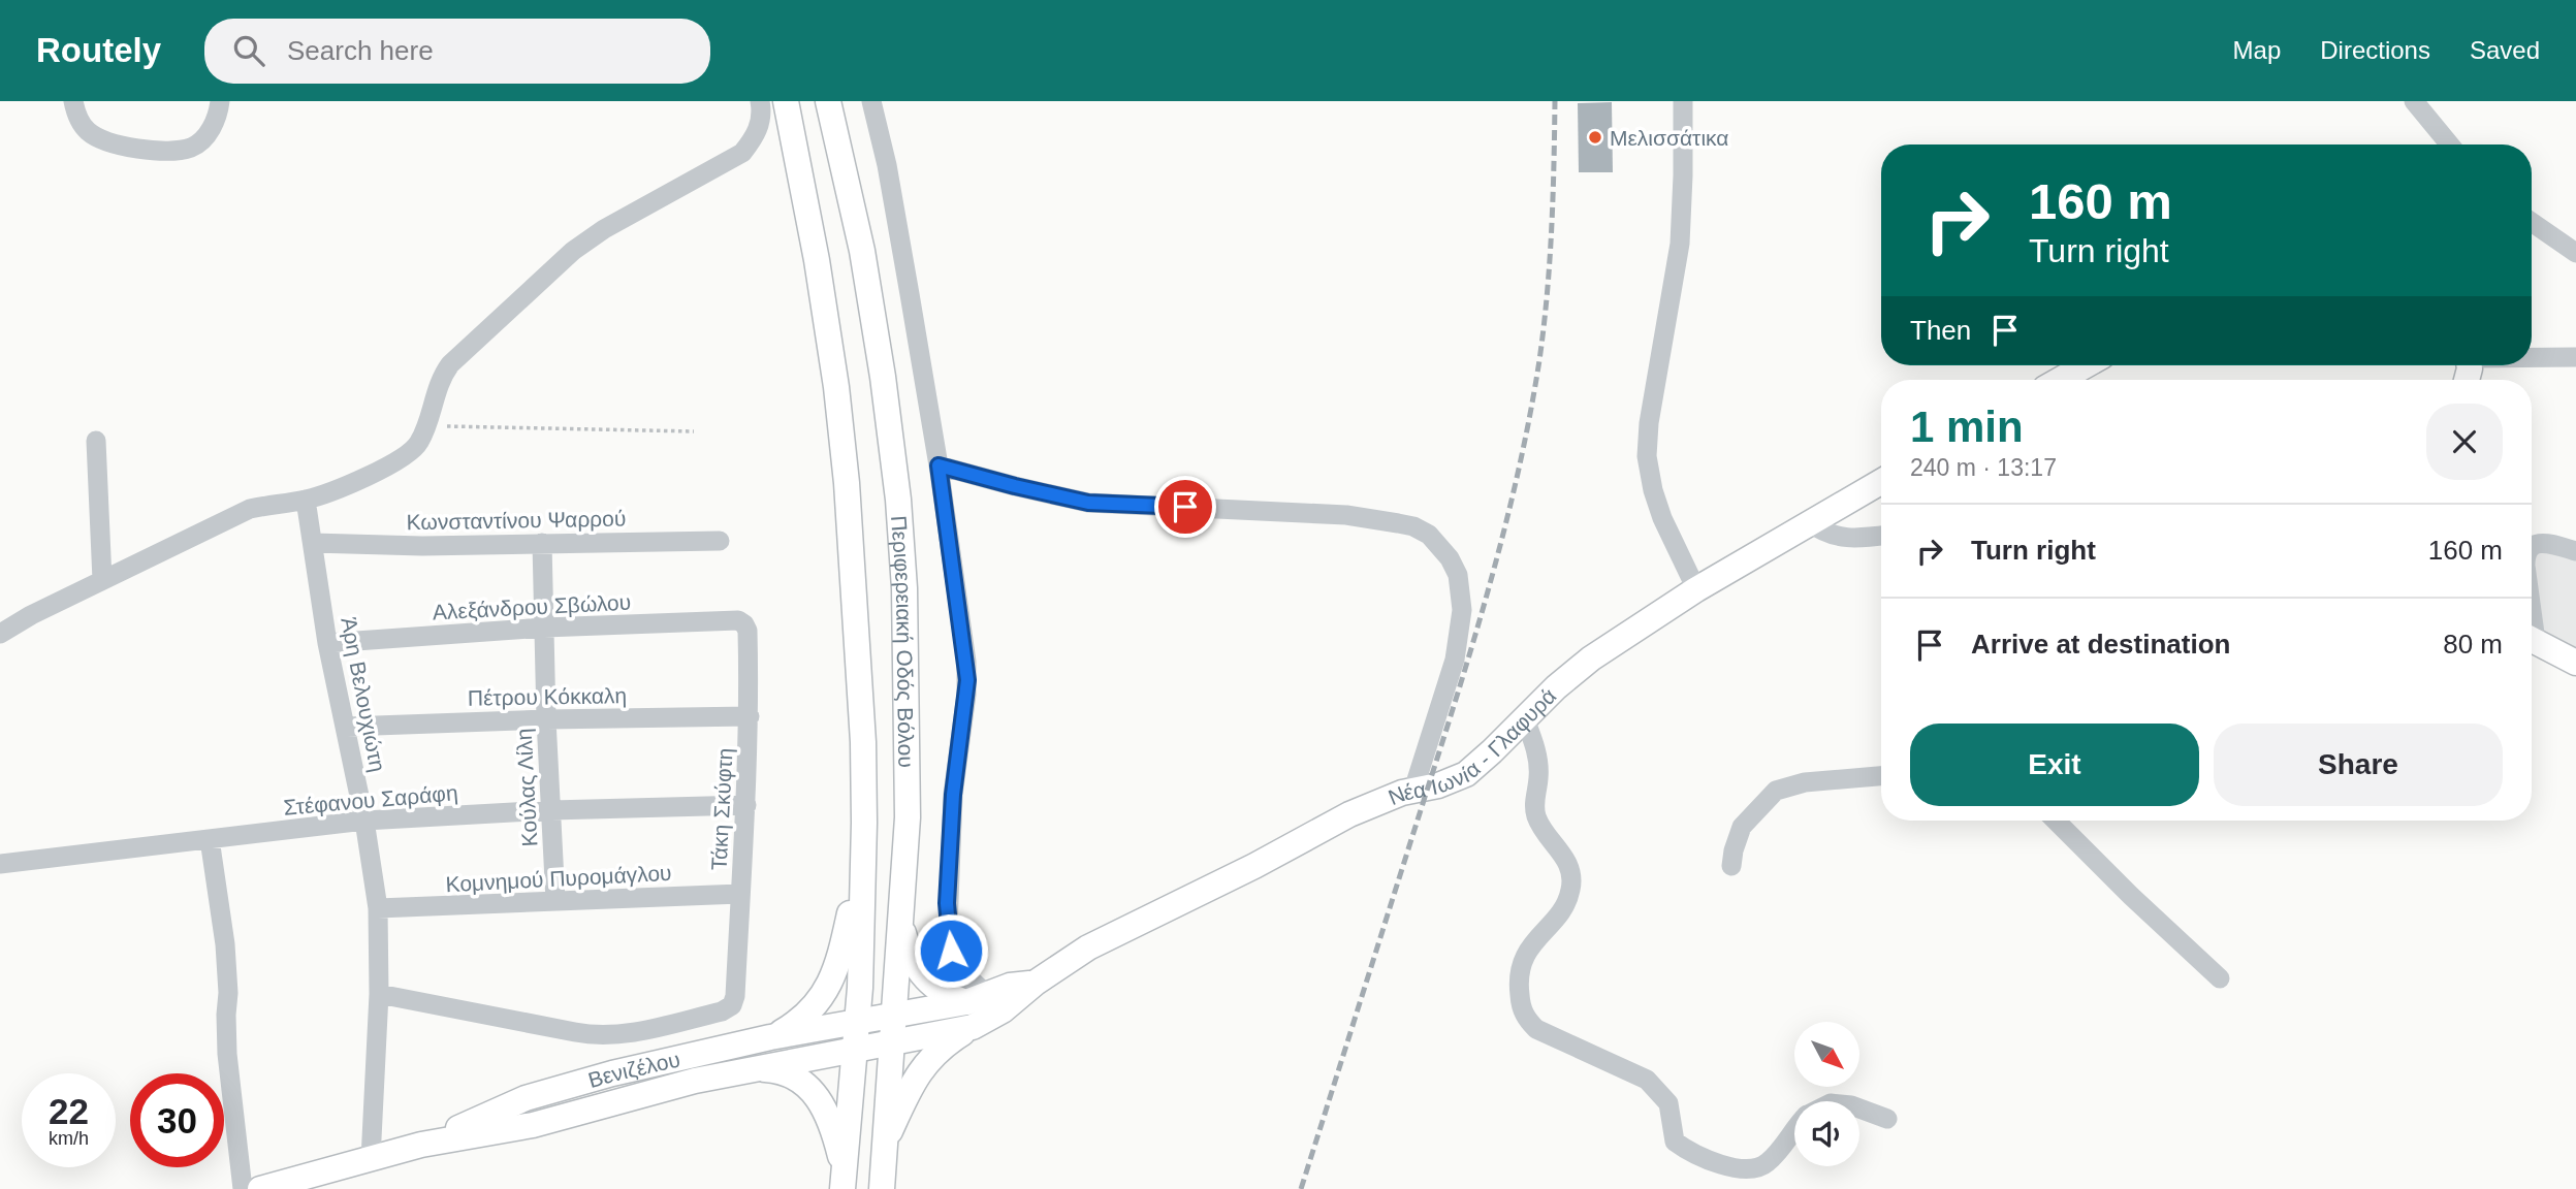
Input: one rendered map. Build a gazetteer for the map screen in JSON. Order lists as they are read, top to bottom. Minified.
{"streets":{"main road":["Περιφερειακή Οδός Βόλου","Νέα Ιωνία - Γλαφυρά","Βενιζέλου"],"street":["Κωνσταντίνου Ψαρρού","Αλεξάνδρου Σβώλου","Άρη Βελουχιώτη","Πέτρου Κόκκαλη","Κούλας Λίλη","Στέφανου Σαράφη","Τάκη Σκύφτη","Κομνημού Πυρομάγλου"]},"crossings":[["Κωνσταντίνου Ψαρρού","Άρη Βελουχιώτη"],["Κωνσταντίνου Ψαρρού","Κούλας Λίλη"],["Αλεξάνδρου Σβώλου","Άρη Βελουχιώτη"],["Αλεξάνδρου Σβώλου","Κούλας Λίλη"],["Αλεξάνδρου Σβώλου","Τάκη Σκύφτη"],["Περιφερειακή Οδός Βόλου","Νέα Ιωνία - Γλαφυρά"],["Περιφερειακή Οδός Βόλου","Βενιζέλου"],["Άρη Βελουχιώτη","Πέτρου Κόκκαλη"],["Άρη Βελουχιώτη","Στέφανου Σαράφη"],["Άρη Βελουχιώτη","Τάκη Σκύφτη"],["Άρη Βελουχιώτη","Κομνημού Πυρομάγλου"],["Άρη Βελουχιώτη","Βενιζέλου"],["Πέτρου Κόκκαλη","Κούλας Λίλη"],["Πέτρου Κόκκαλη","Τάκη Σκύφτη"],["Νέα Ιωνία - Γλαφυρά","Βενιζέλου"],["Κούλας Λίλη","Στέφανου Σαράφη"],["Κούλας Λίλη","Κομνημού Πυρομάγλου"],["Στέφανου Σαράφη","Τάκη Σκύφτη"],["Τάκη Σκύφτη","Κομνημού Πυρομάγλου"]],"places":["Μελισσάτικα"],"north":"bottom right","page":{"header":"Routely","search":"Search here","nav":["Map","Directions","Saved"],"turn":["160 m","Turn right"],"then":"Then","heading":["1 min","240 m · 13:17"],"list":[{"name":"Turn right","value":"160 m"},{"name":"Arrive at destination","value":"80 m"}],"buttons":["Exit","Share"],"speed":"22 km/h","limit":"30"}}
